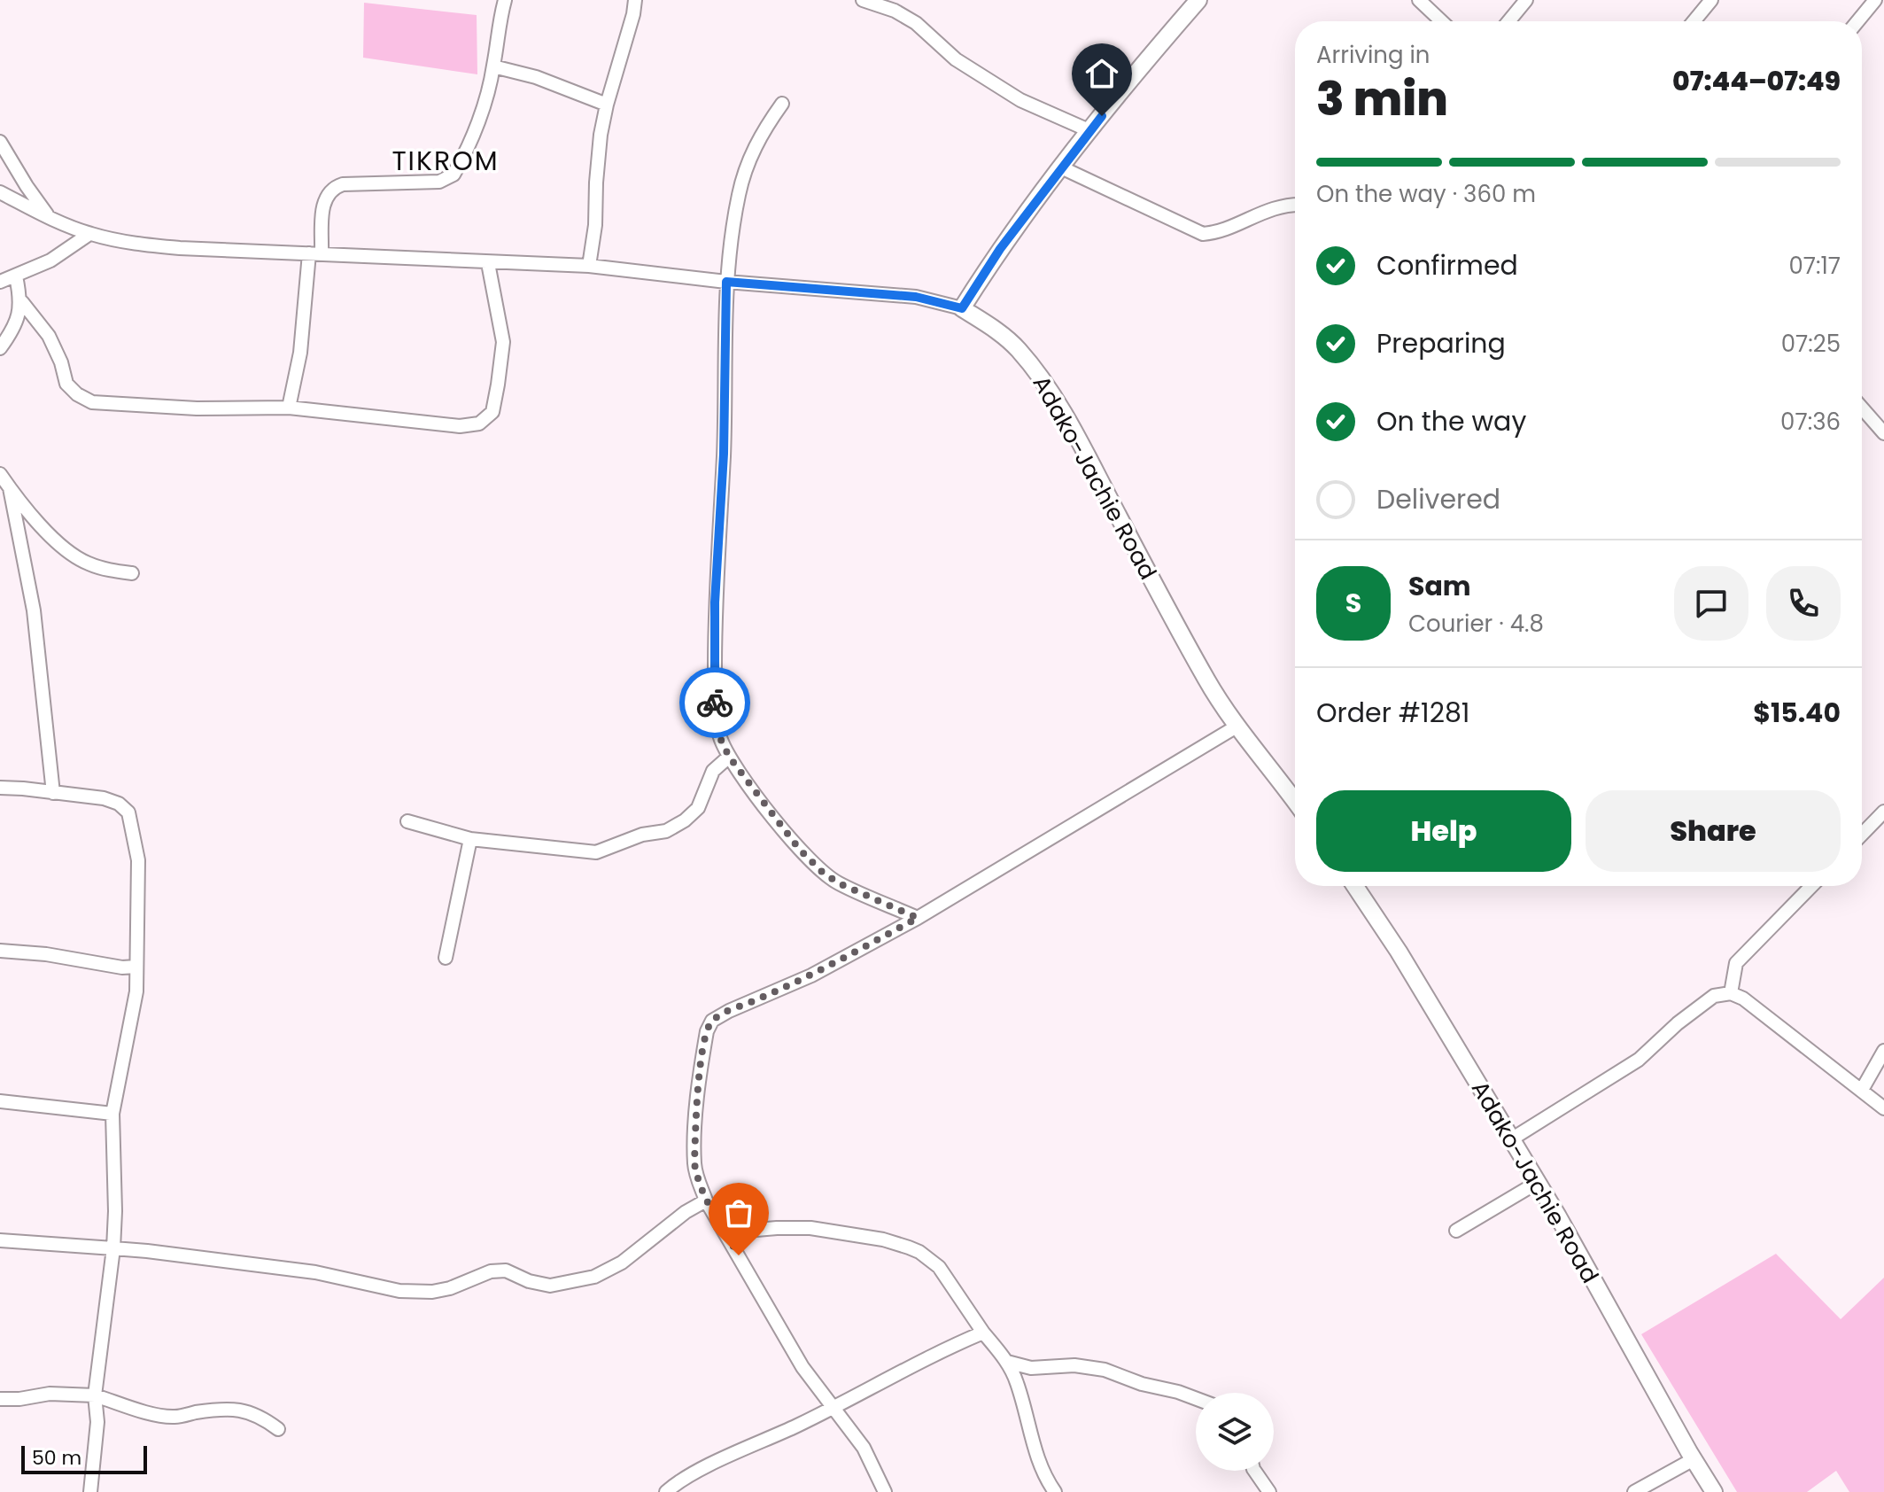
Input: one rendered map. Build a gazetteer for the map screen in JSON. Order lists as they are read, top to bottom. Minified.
{"streets":{"street":["Adako-Jachie Road"]},"districts":["TIKROM"],"scale_bar":"50 m","page":{"heading":["3 min","Arriving in","07:44–07:49"],"panel":["Sam","Courier · 4.8","Order #1281","$15.40"],"bar":"On the way · 360 m","list":[["Confirmed","07:17"],["Preparing","07:25"],["On the way","07:36"],"Delivered"],"round":"S","buttons":["Help","Share"],"scale":"50 m"}}
